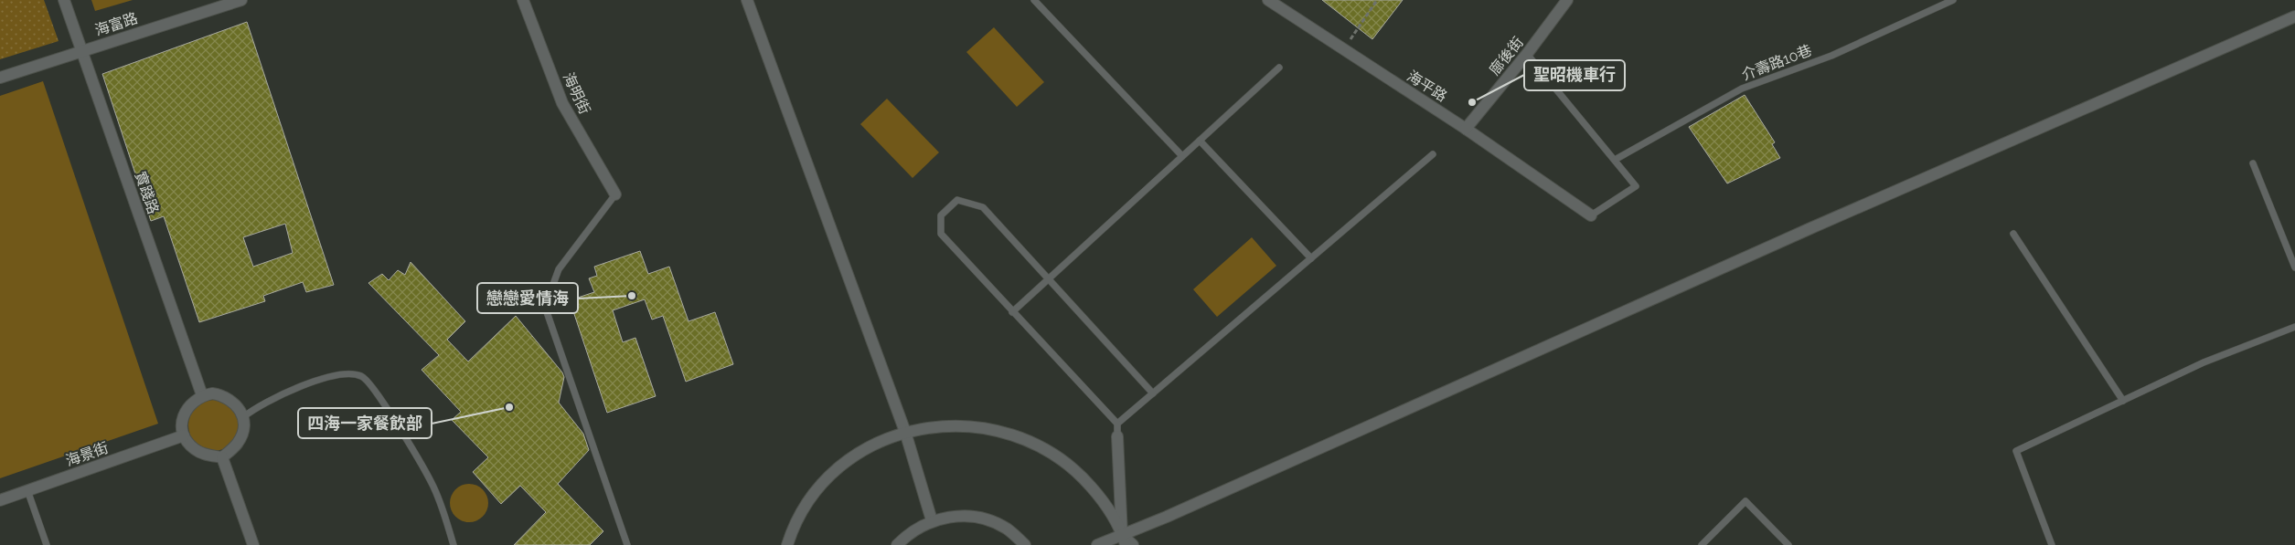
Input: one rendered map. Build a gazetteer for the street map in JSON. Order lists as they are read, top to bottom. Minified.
{"streets":{"street":["海富路","廍後街","海平路","海明街","實踐路","海景街"],"lane":["介壽路10巷"]},"crossings":[["海富路","實踐路"],["廍後街","海平路"],["實踐路","海景街"]],"places":["聖昭機車行","戀戀愛情海","四海一家餐飲部"]}
